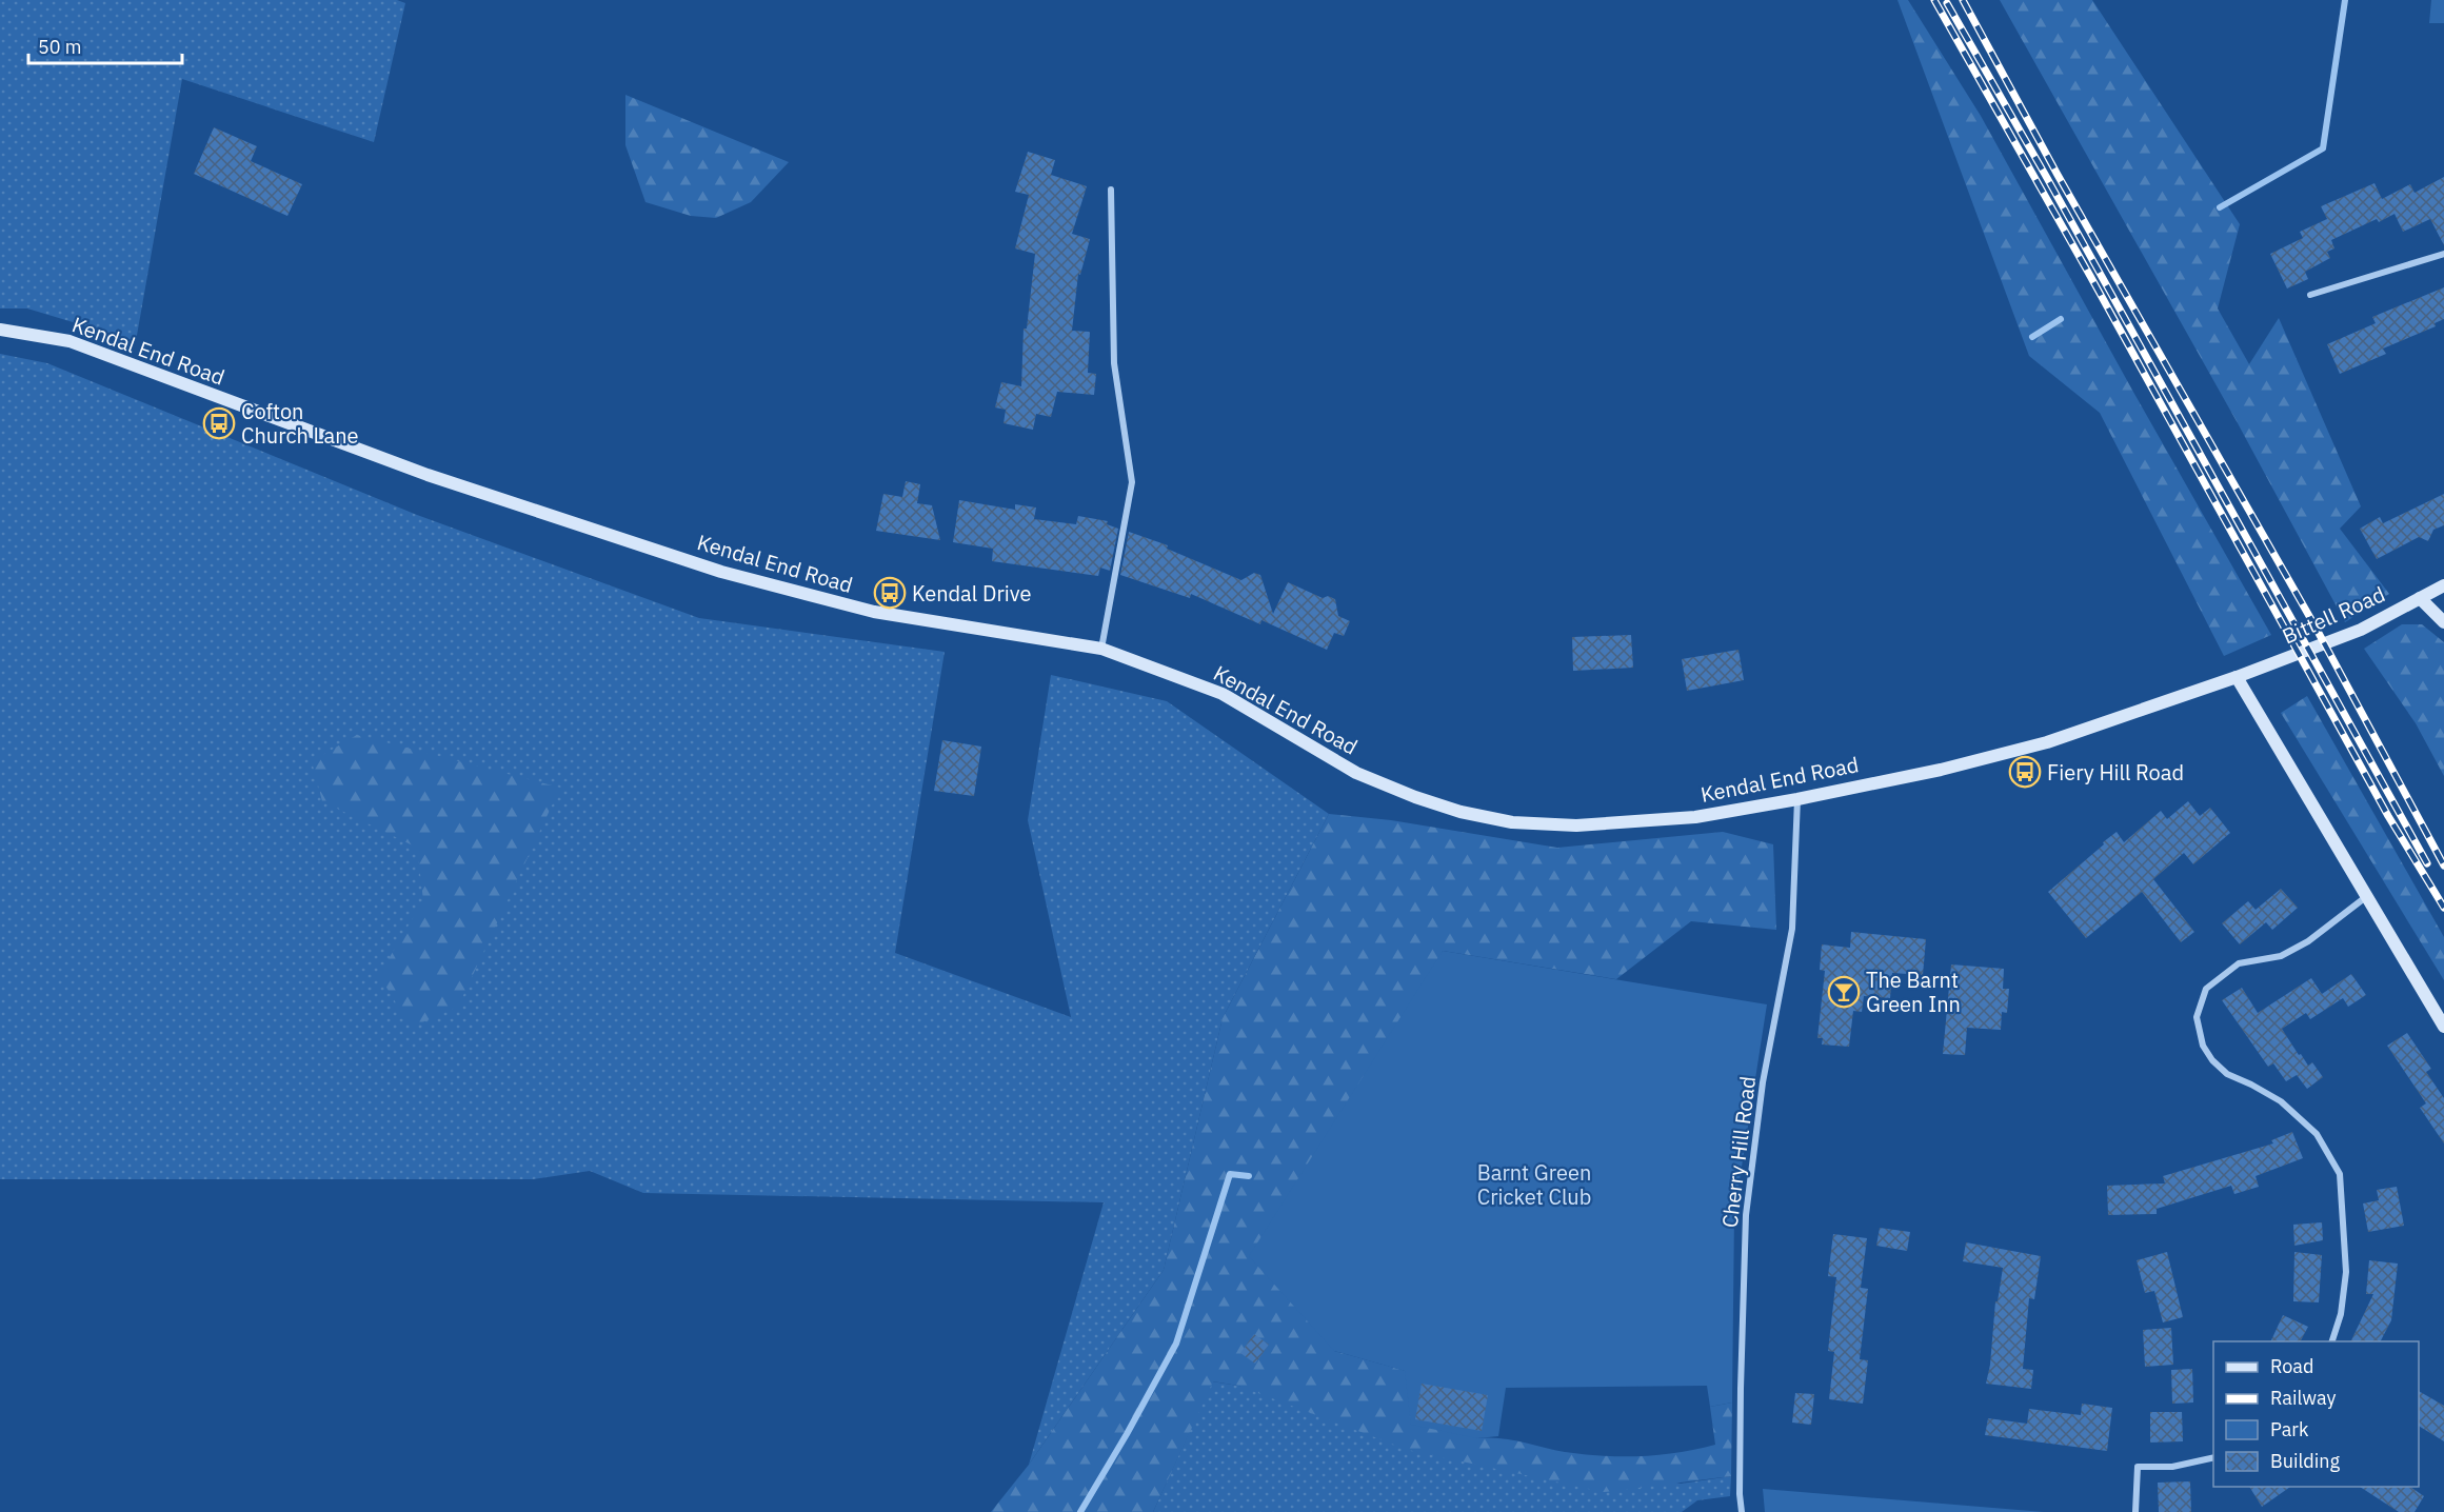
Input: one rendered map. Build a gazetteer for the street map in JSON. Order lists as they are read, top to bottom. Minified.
{"streets":{"main road":["Kendal End Road","Bittell Road"],"street":["Cherry Hill Road"]},"crossings":[["Kendal End Road","Bittell Road"],["Kendal End Road","Cherry Hill Road"]],"parks":["Barnt Green Cricket Club"],"places":{"bus stop":["Cofton Church Lane","Kendal Drive","Fiery Hill Road"],"bar":["The Barnt Green Inn"]},"legend":["Road","Railway","Park","Building"],"scale_bar":"50 m"}
